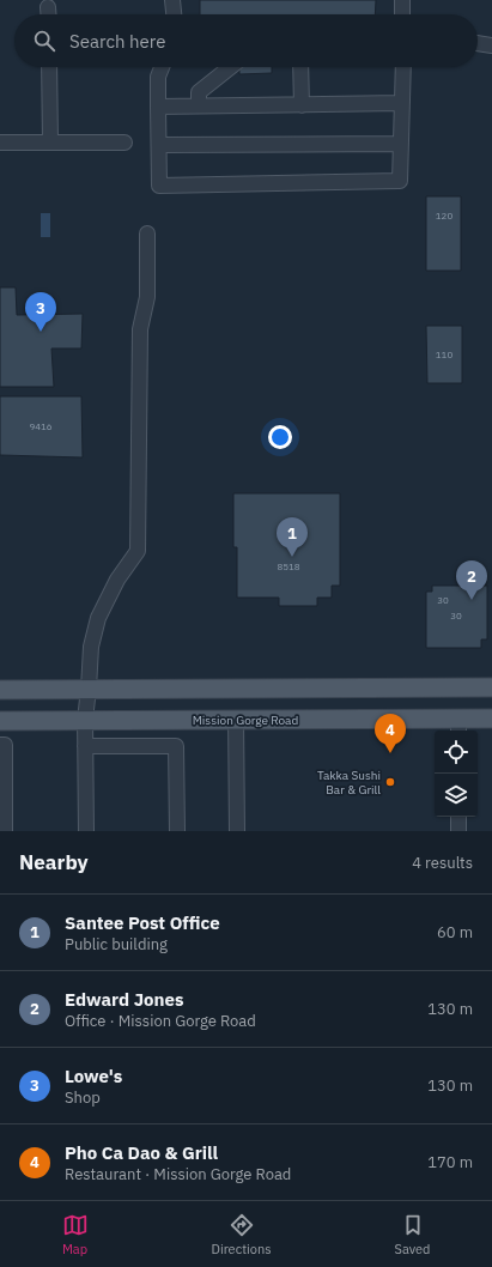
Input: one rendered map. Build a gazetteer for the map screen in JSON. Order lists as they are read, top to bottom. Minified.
{"streets":{"main road":["Mission Gorge Road"]},"places":["Takka Sushi Bar & Grill"],"house_numbers":["120","110","9416","8518","30","30"],"page":{"search":"Search here","pins":["3","1","2","4"],"heading":["Nearby","4 results"],"list":[{"mark":"1","name":"Santee Post Office","note":"Public building","value":"60 m"},{"mark":"2","name":"Edward Jones","note":"Office · Mission Gorge Road","value":"130 m"},{"mark":"3","name":"Lowe's","note":"Shop","value":"130 m"},{"mark":"4","name":"Pho Ca Dao & Grill","note":"Restaurant · Mission Gorge Road","value":"170 m"}],"nav":["Map","Directions","Saved"]}}
